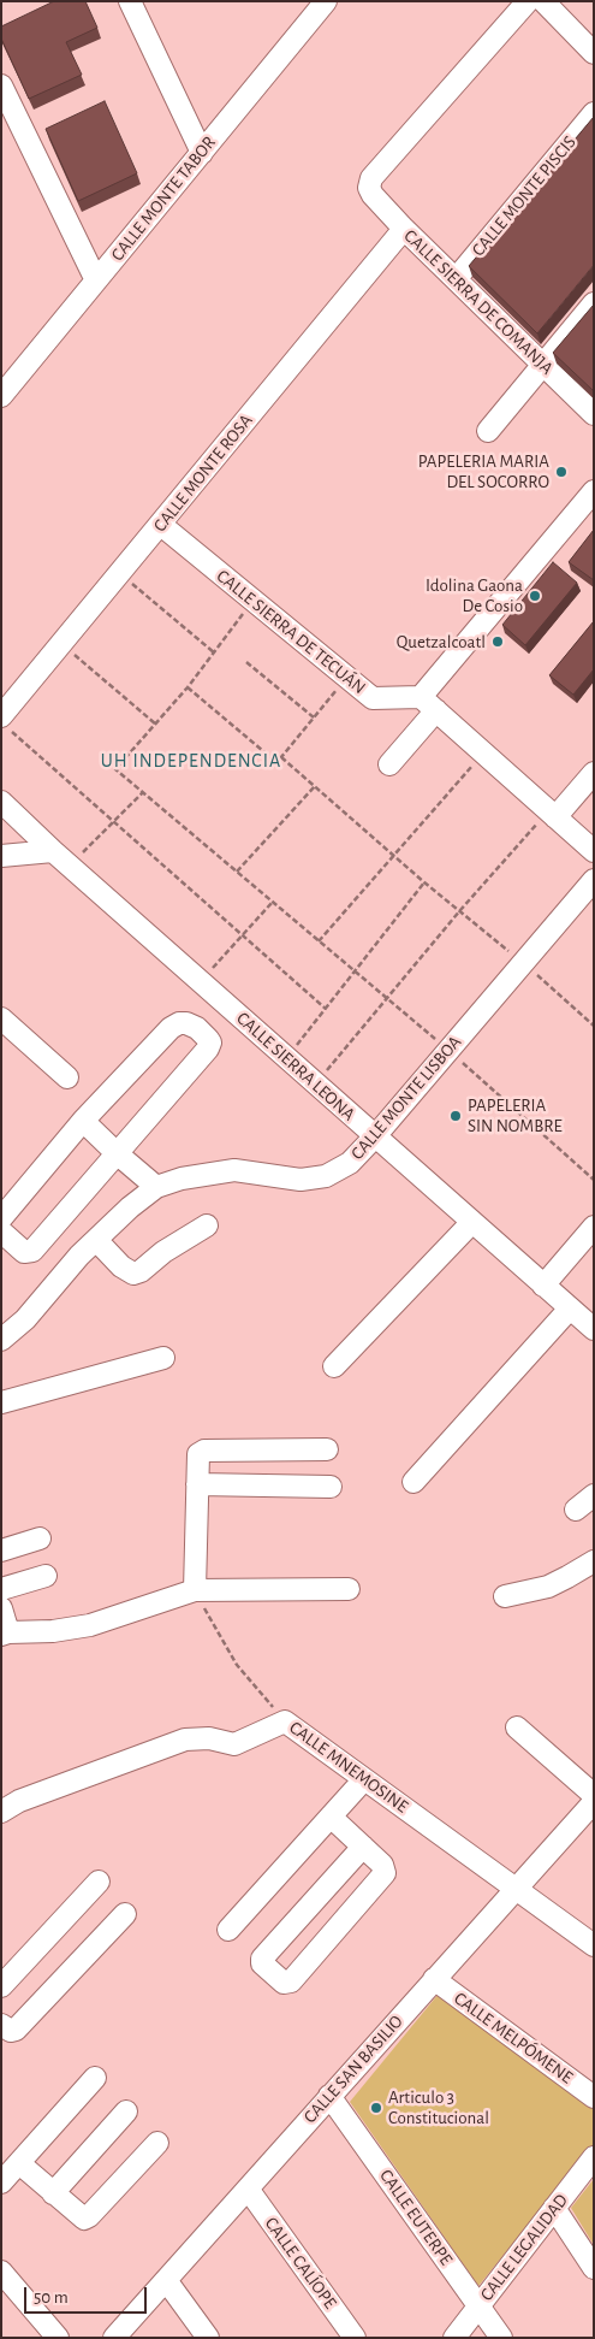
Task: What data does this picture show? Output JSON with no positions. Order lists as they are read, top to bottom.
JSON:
{
  "streets": {
    "street": [
      "CALLE MONTE PISCIS",
      "CALLE MONTE TABOR",
      "CALLE SIERRA DE COMANJA",
      "CALLE MONTE ROSA",
      "CALLE SIERRA DE TECUÁN",
      "CALLE SIERRA LEONA",
      "CALLE MONTE LISBOA",
      "CALLE MNEMOSINE",
      "CALLE MELPÓMENE",
      "CALLE SAN BASILIO",
      "CALLE EUTERPE",
      "CALLE LEGALIDAD",
      "CALLE CALÍOPE"
    ]
  },
  "crossings": [
    ["CALLE MONTE PISCIS", "CALLE SIERRA DE COMANJA"],
    ["CALLE SIERRA DE COMANJA", "CALLE MONTE ROSA"],
    ["CALLE MONTE ROSA", "CALLE SIERRA DE TECUÁN"],
    ["CALLE SIERRA LEONA", "CALLE MONTE LISBOA"],
    ["CALLE MNEMOSINE", "CALLE SAN BASILIO"],
    ["CALLE MELPÓMENE", "CALLE SAN BASILIO"],
    ["CALLE SAN BASILIO", "CALLE EUTERPE"],
    ["CALLE SAN BASILIO", "CALLE CALÍOPE"],
    ["CALLE EUTERPE", "CALLE LEGALIDAD"]
  ],
  "districts": ["UH INDEPENDENCIA"],
  "places": [
    "PAPELERIA MARIA DEL SOCORRO",
    "Idolina Gaona De Cosio",
    "Quetzalcoatl",
    "PAPELERIA SIN NOMBRE",
    "Articulo 3 Constitucional"
  ],
  "scale_bar": "50 m"
}
